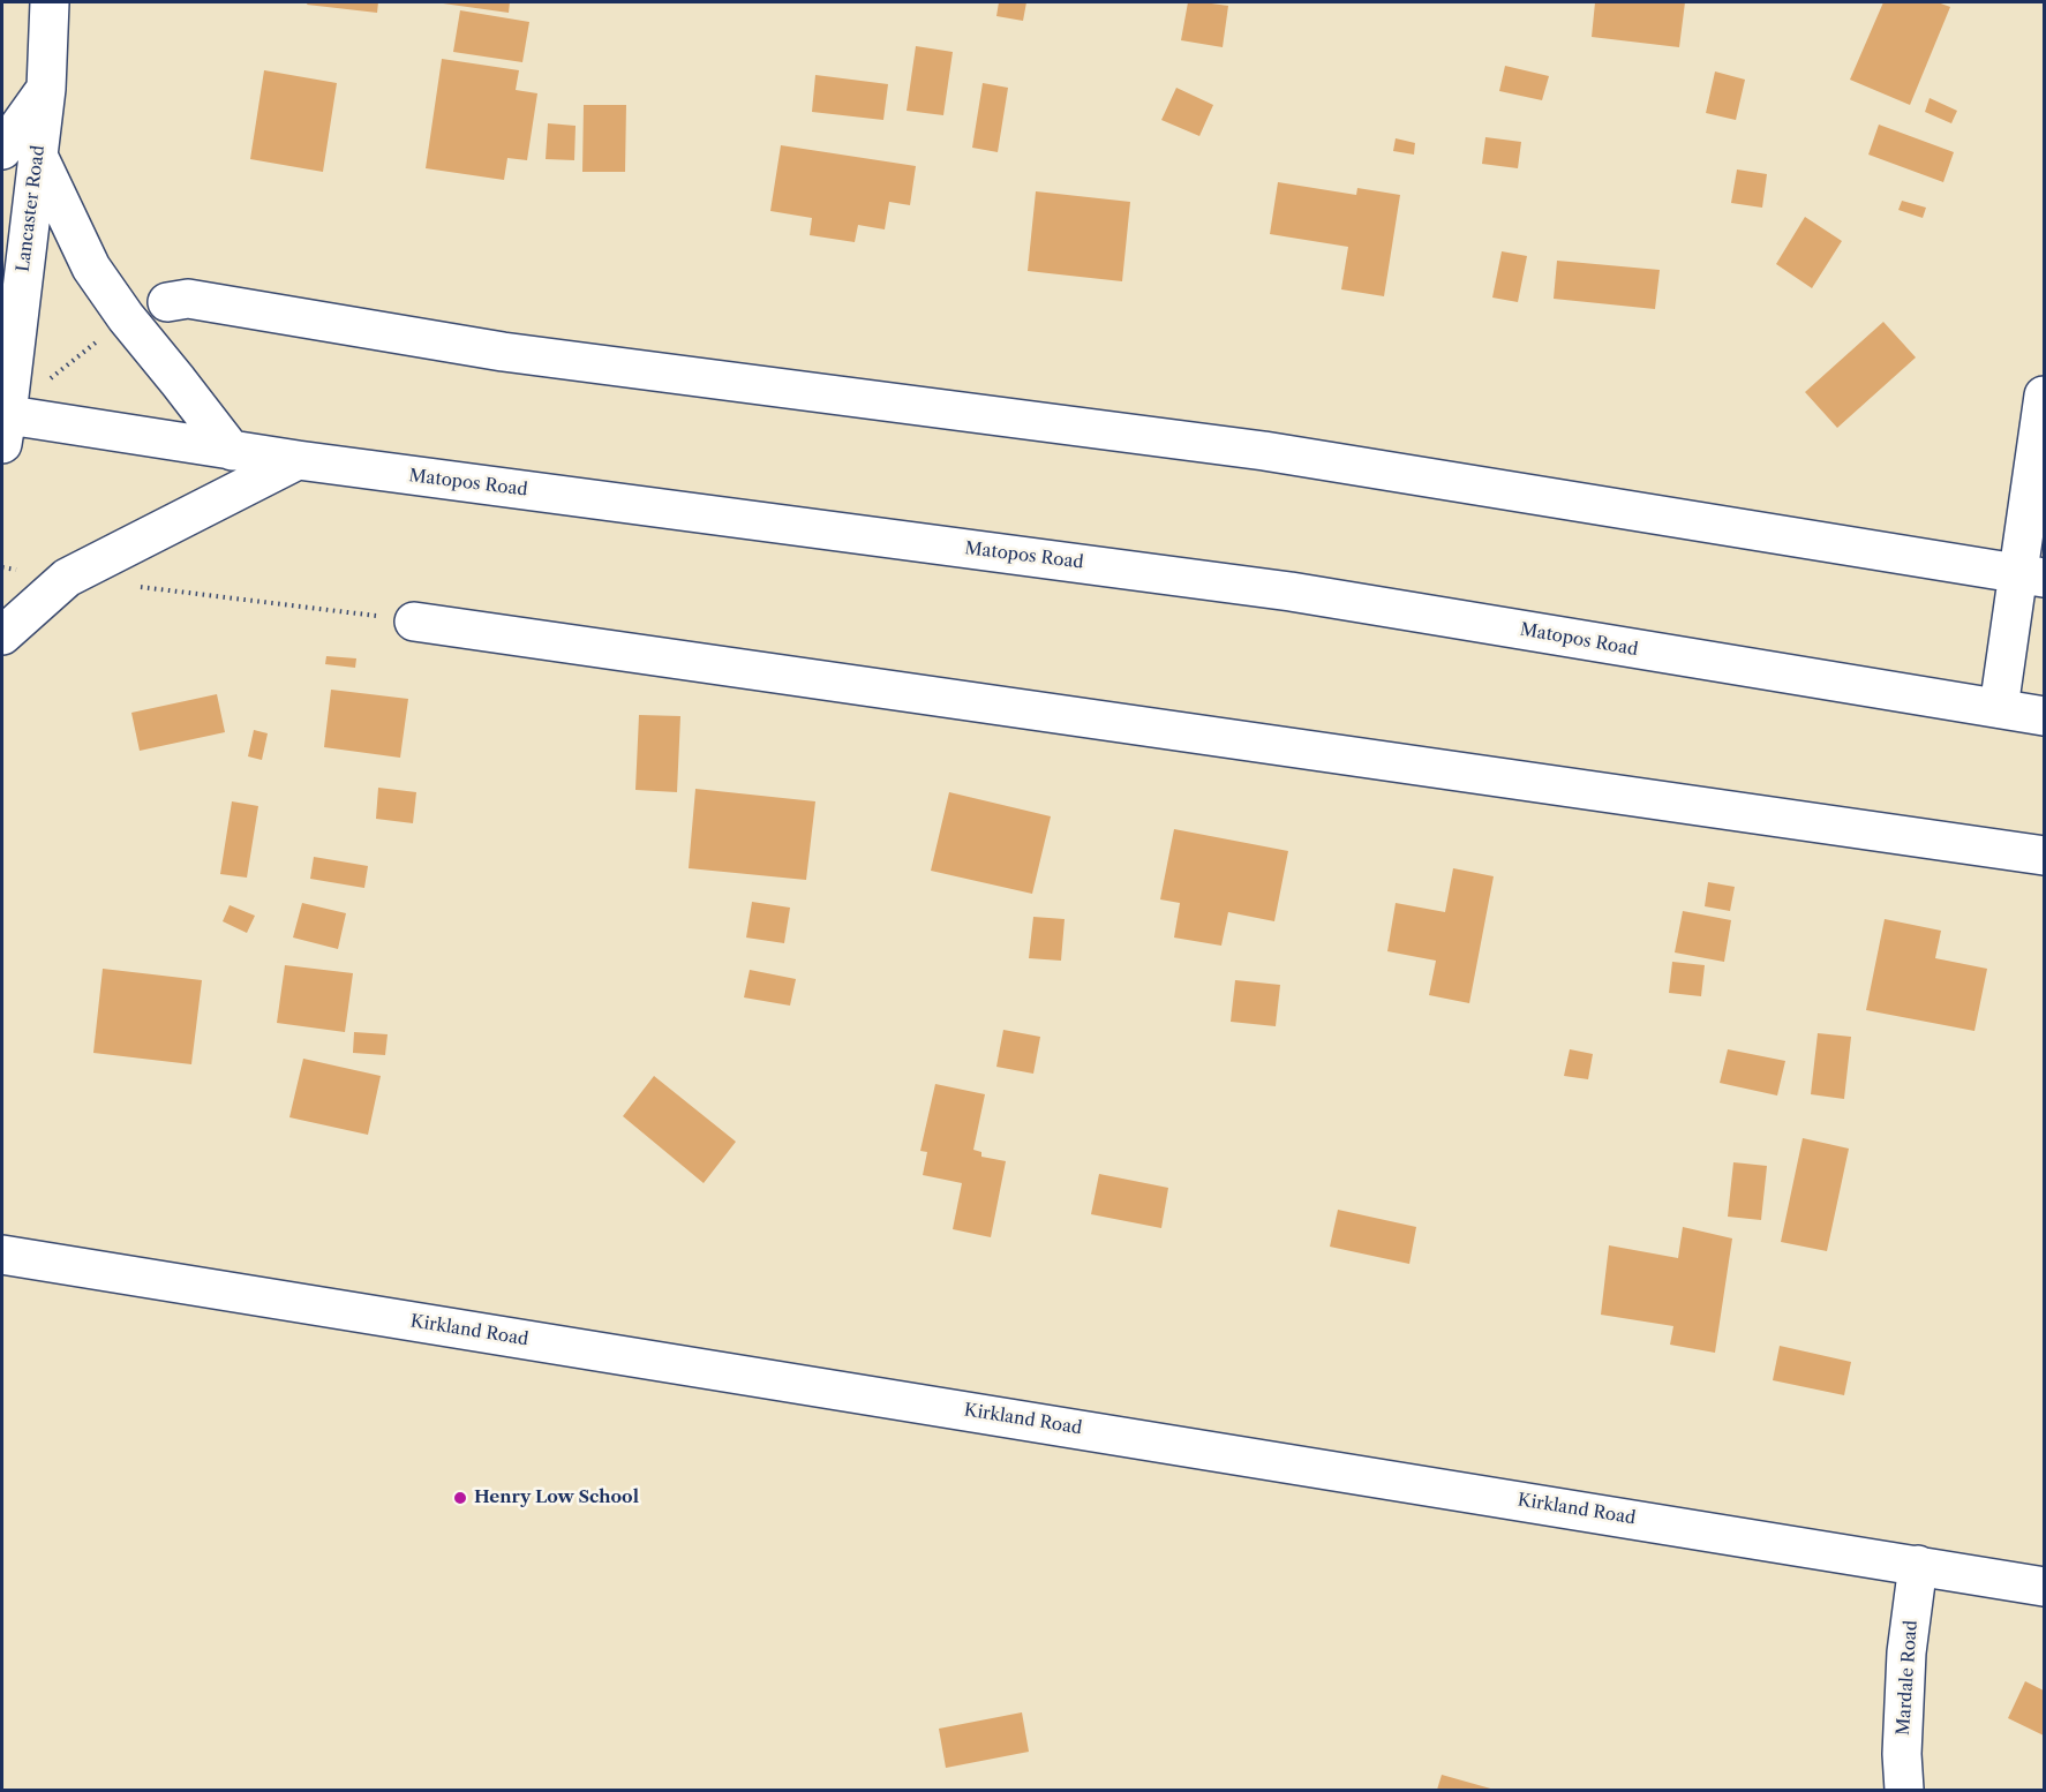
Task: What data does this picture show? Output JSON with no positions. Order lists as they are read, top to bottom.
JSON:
{
  "streets": {
    "street": [
      "Lancaster Road",
      "Matopos Road",
      "Kirkland Road",
      "Mardale Road"
    ]
  },
  "crossings": [
    ["Lancaster Road", "Matopos Road"],
    ["Kirkland Road", "Mardale Road"]
  ],
  "places": ["Henry Low School"]
}
